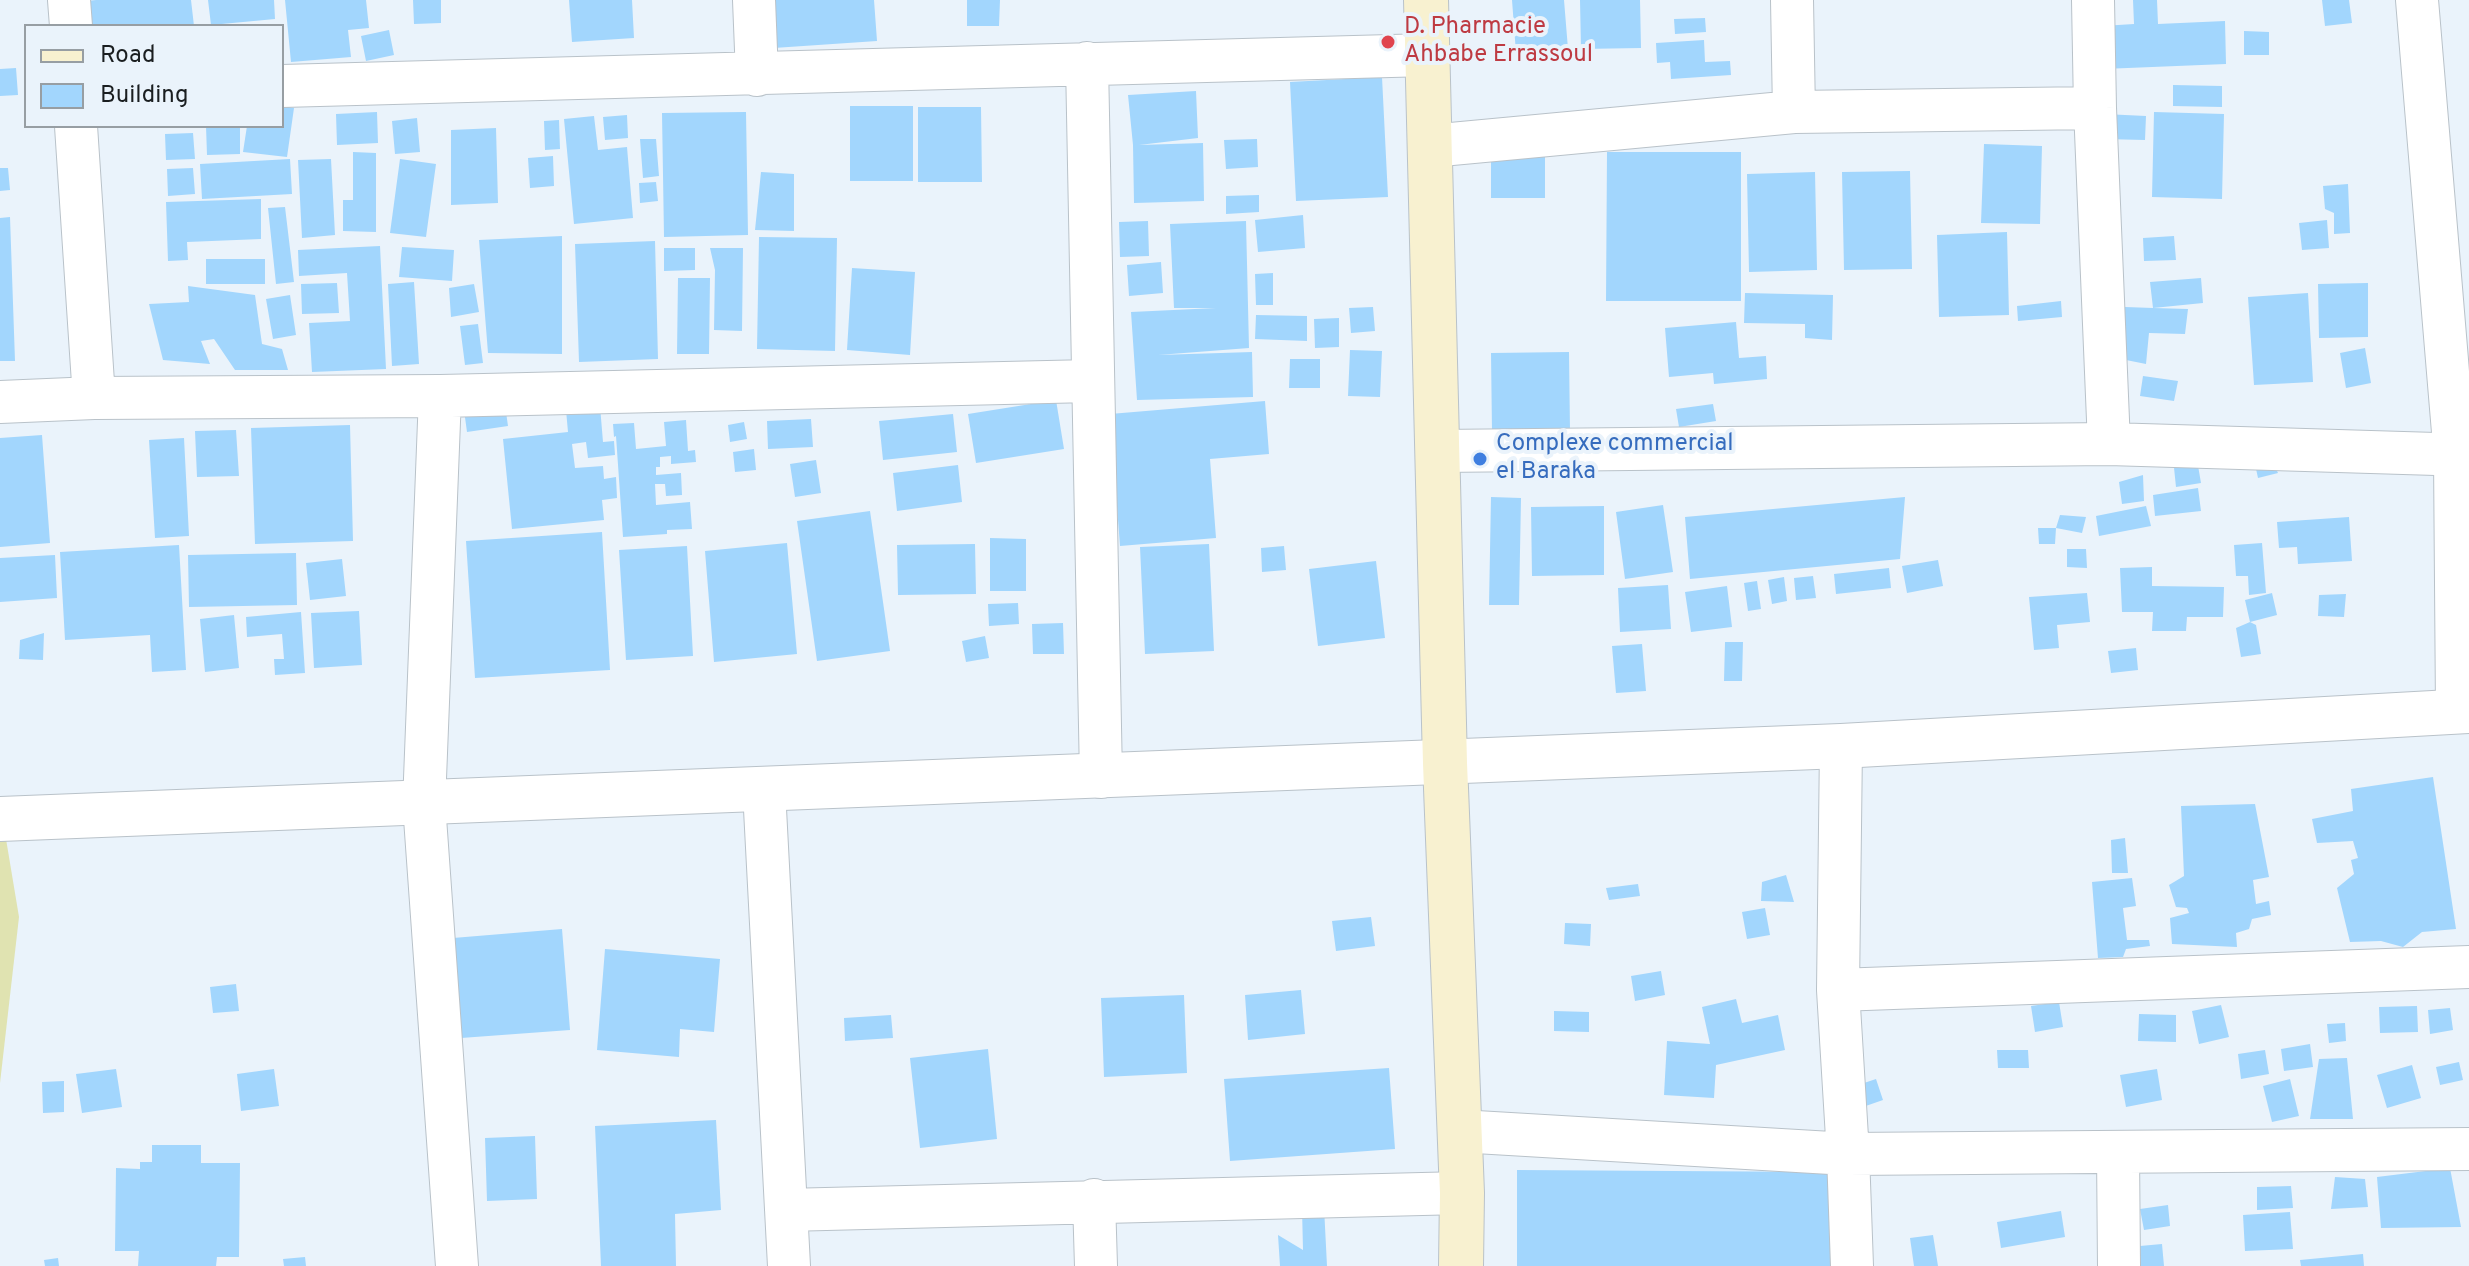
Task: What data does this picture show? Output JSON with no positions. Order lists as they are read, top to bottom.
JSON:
{
  "places": ["D. Pharmacie Ahbabe Errassoul", "Complexe commercial el Baraka"],
  "legend": ["Road", "Building"]
}
